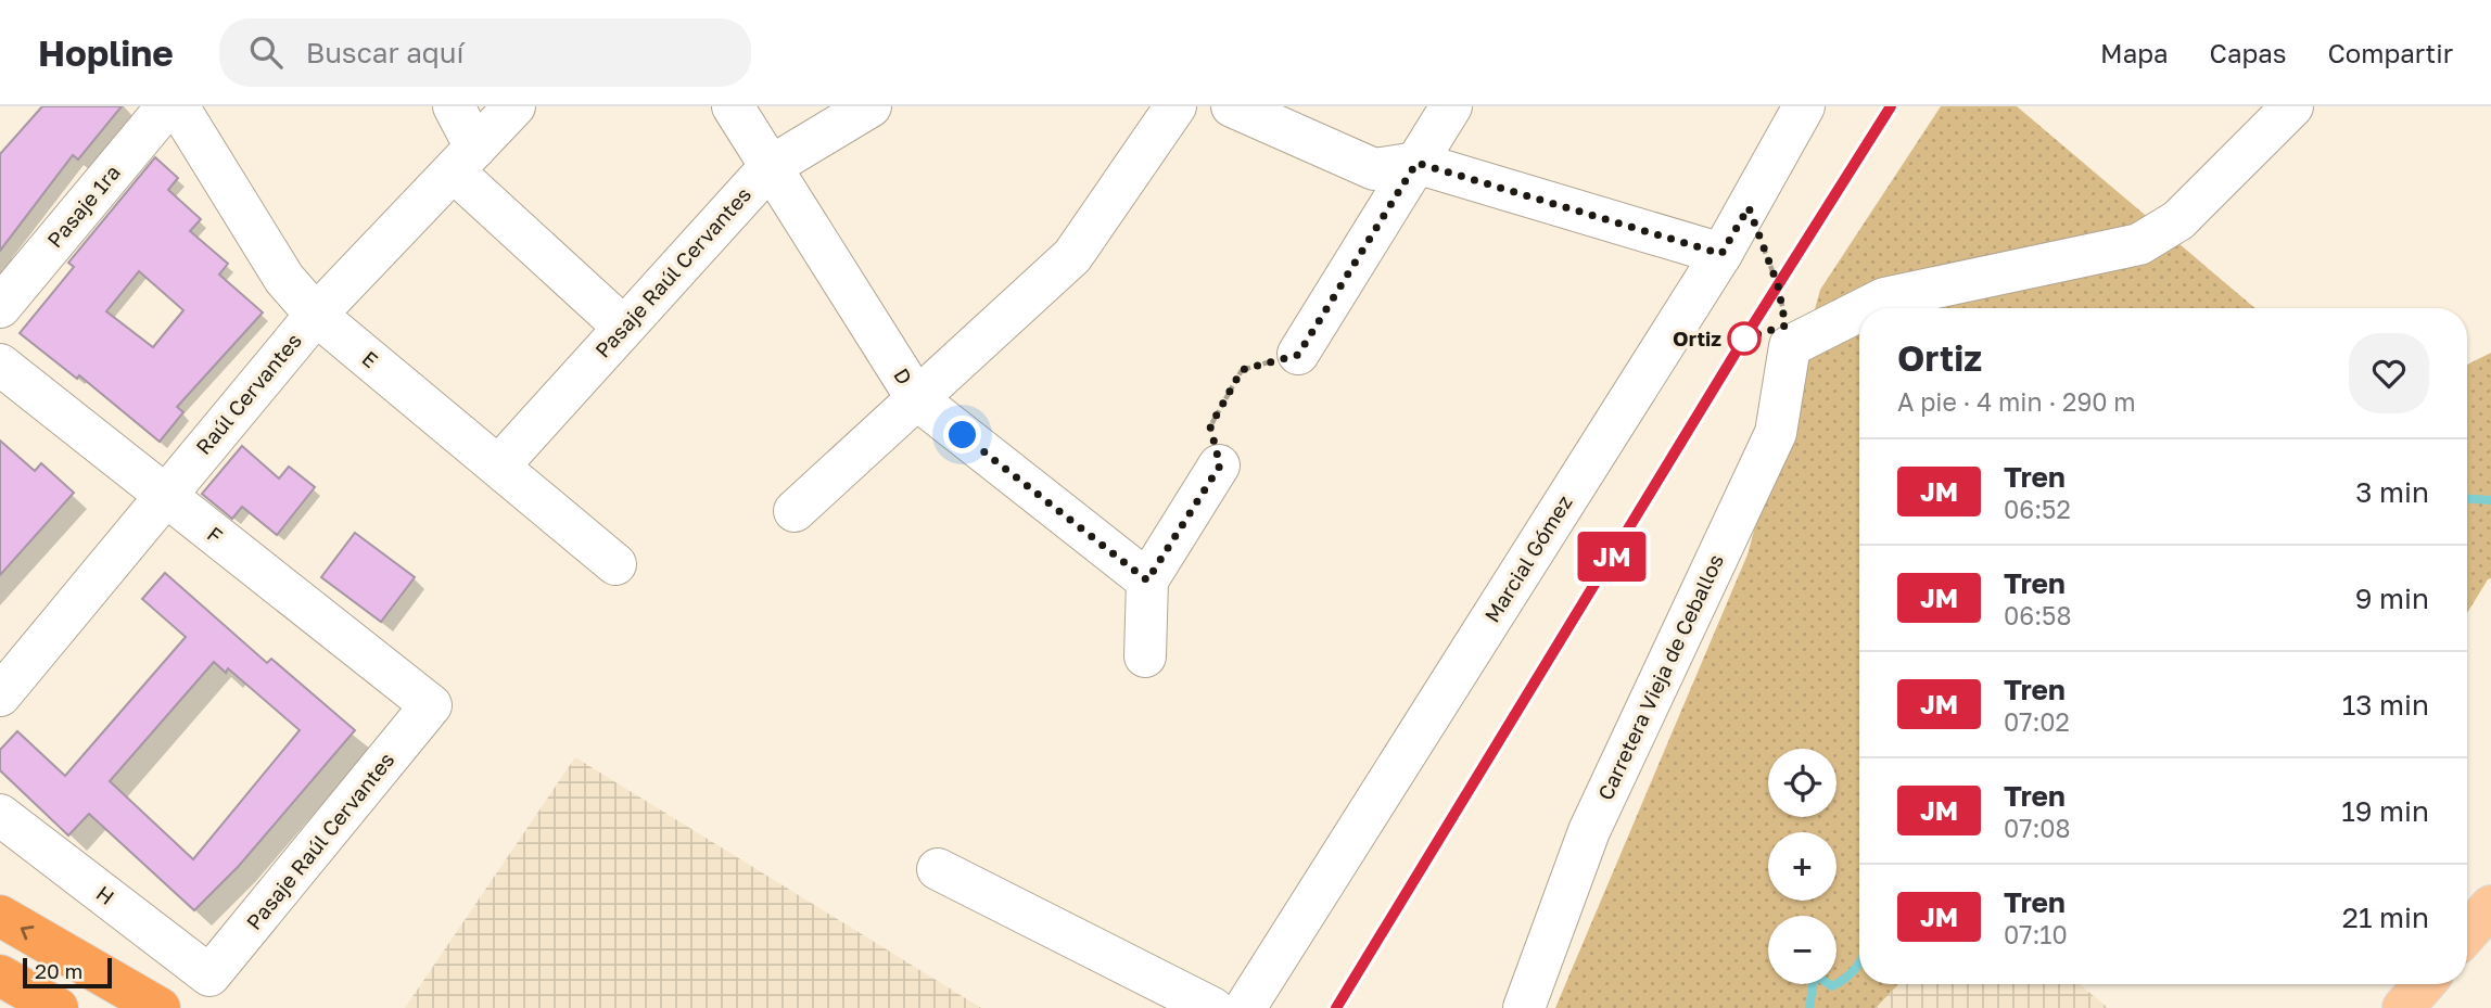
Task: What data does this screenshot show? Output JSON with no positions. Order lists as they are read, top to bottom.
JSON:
{
  "streets": {
    "street": [
      "Pasaje 1ra",
      "Pasaje Raúl Cervantes",
      "E",
      "D",
      "Raúl Cervantes",
      "F",
      "Marcial Gómez",
      "Carretera Vieja de Ceballos",
      "H"
    ]
  },
  "crossings": [
    ["Pasaje Raúl Cervantes", "E"],
    ["Pasaje Raúl Cervantes", "D"],
    ["Pasaje Raúl Cervantes", "F"],
    ["Pasaje Raúl Cervantes", "H"],
    ["E", "Raúl Cervantes"],
    ["Raúl Cervantes", "F"]
  ],
  "places": ["Ortiz"],
  "scale_bar": "20 m",
  "page": {
    "header": "Hopline",
    "search": "Buscar aquí",
    "nav": ["Mapa", "Capas", "Compartir"],
    "on_map": "JM",
    "heading": ["Ortiz", "A pie · 4 min · 290 m"],
    "list": [
      {
        "mark": "JM",
        "name": "Tren",
        "note": "06:52",
        "value": "3 min"
      },
      {
        "mark": "JM",
        "name": "Tren",
        "note": "06:58",
        "value": "9 min"
      },
      {
        "mark": "JM",
        "name": "Tren",
        "note": "07:02",
        "value": "13 min"
      },
      {
        "mark": "JM",
        "name": "Tren",
        "note": "07:08",
        "value": "19 min"
      },
      {
        "mark": "JM",
        "name": "Tren",
        "note": "07:10",
        "value": "21 min"
      }
    ],
    "map_buttons": ["+", "−"],
    "scale": "20 m"
  }
}
